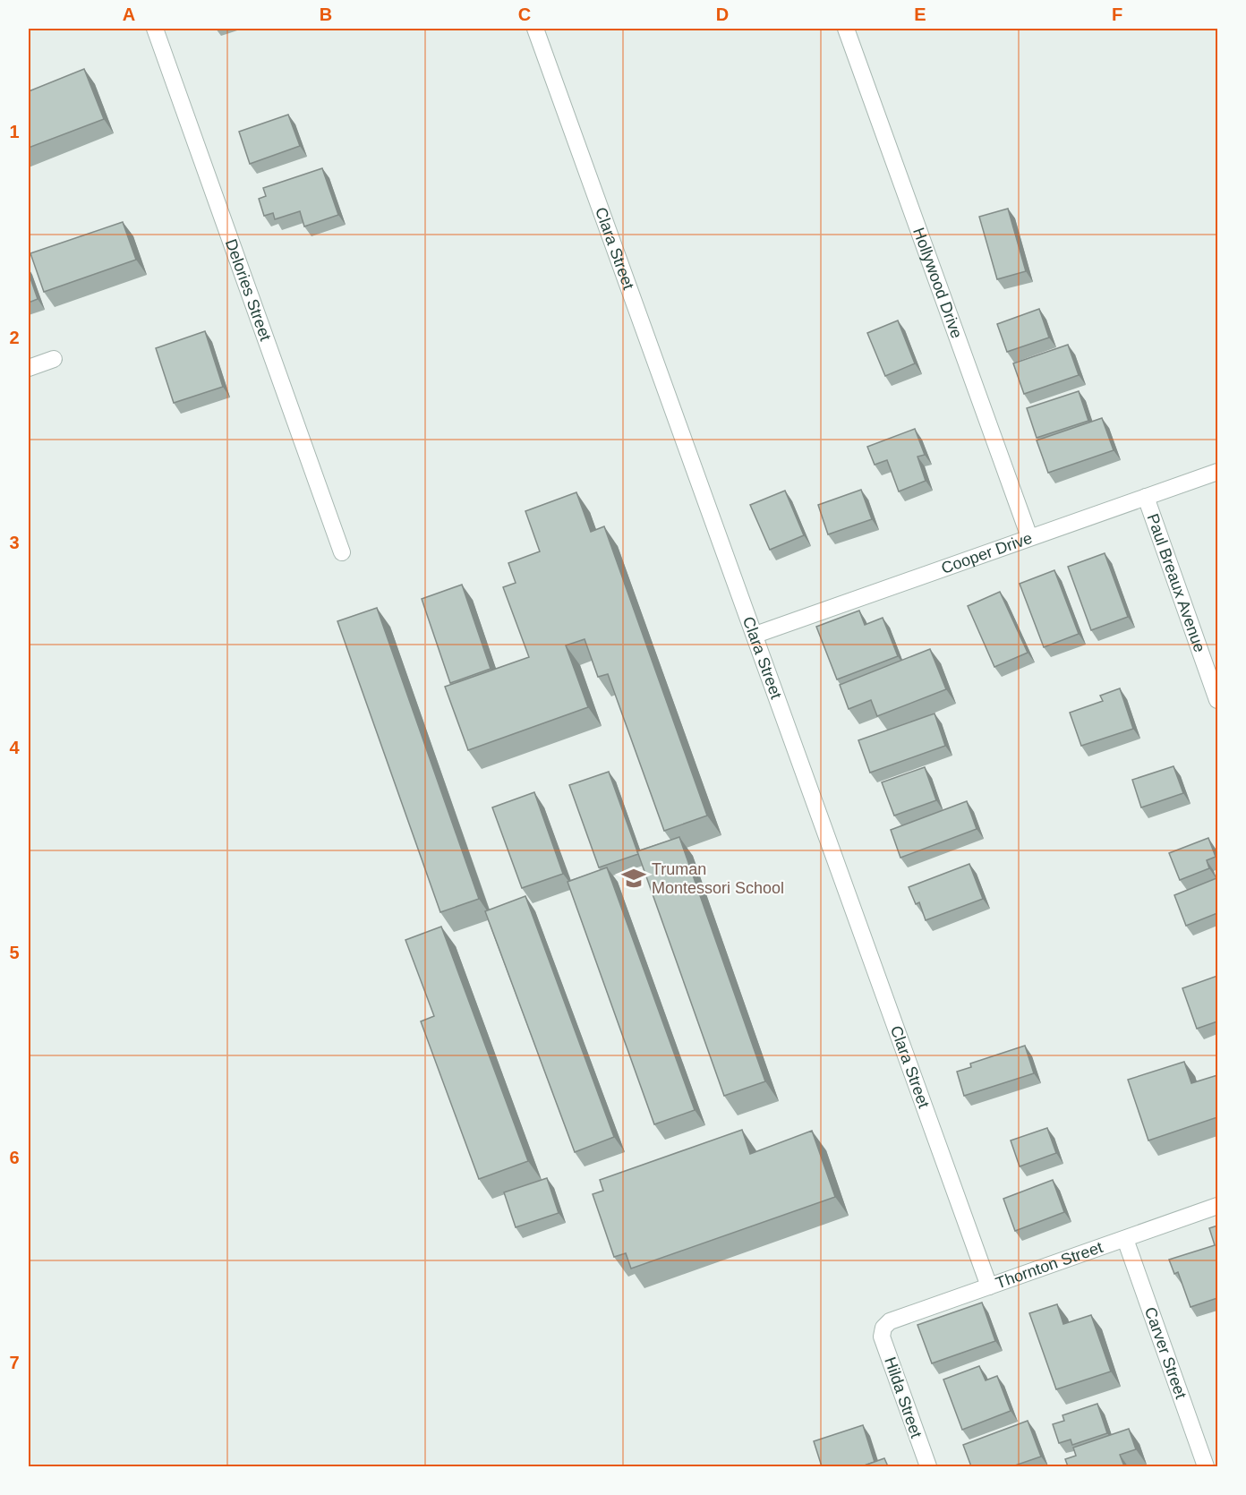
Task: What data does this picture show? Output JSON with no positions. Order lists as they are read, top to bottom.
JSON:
{
  "streets": {
    "street": [
      "Clara Street",
      "Hollywood Drive",
      "Delories Street",
      "Cooper Drive",
      "Paul Breaux Avenue",
      "Thornton Street",
      "Carver Street",
      "Hilda Street"
    ]
  },
  "crossings": [
    ["Clara Street", "Cooper Drive"],
    ["Clara Street", "Thornton Street"],
    ["Hollywood Drive", "Cooper Drive"],
    ["Cooper Drive", "Paul Breaux Avenue"],
    ["Thornton Street", "Carver Street"],
    ["Thornton Street", "Hilda Street"]
  ],
  "places": {
    "school or university": ["Truman Montessori School"]
  },
  "grid": {
    "columns": [
      "A",
      "B",
      "C",
      "D",
      "E",
      "F"
    ],
    "rows": [
      "1",
      "2",
      "3",
      "4",
      "5",
      "6",
      "7"
    ]
  }
}
